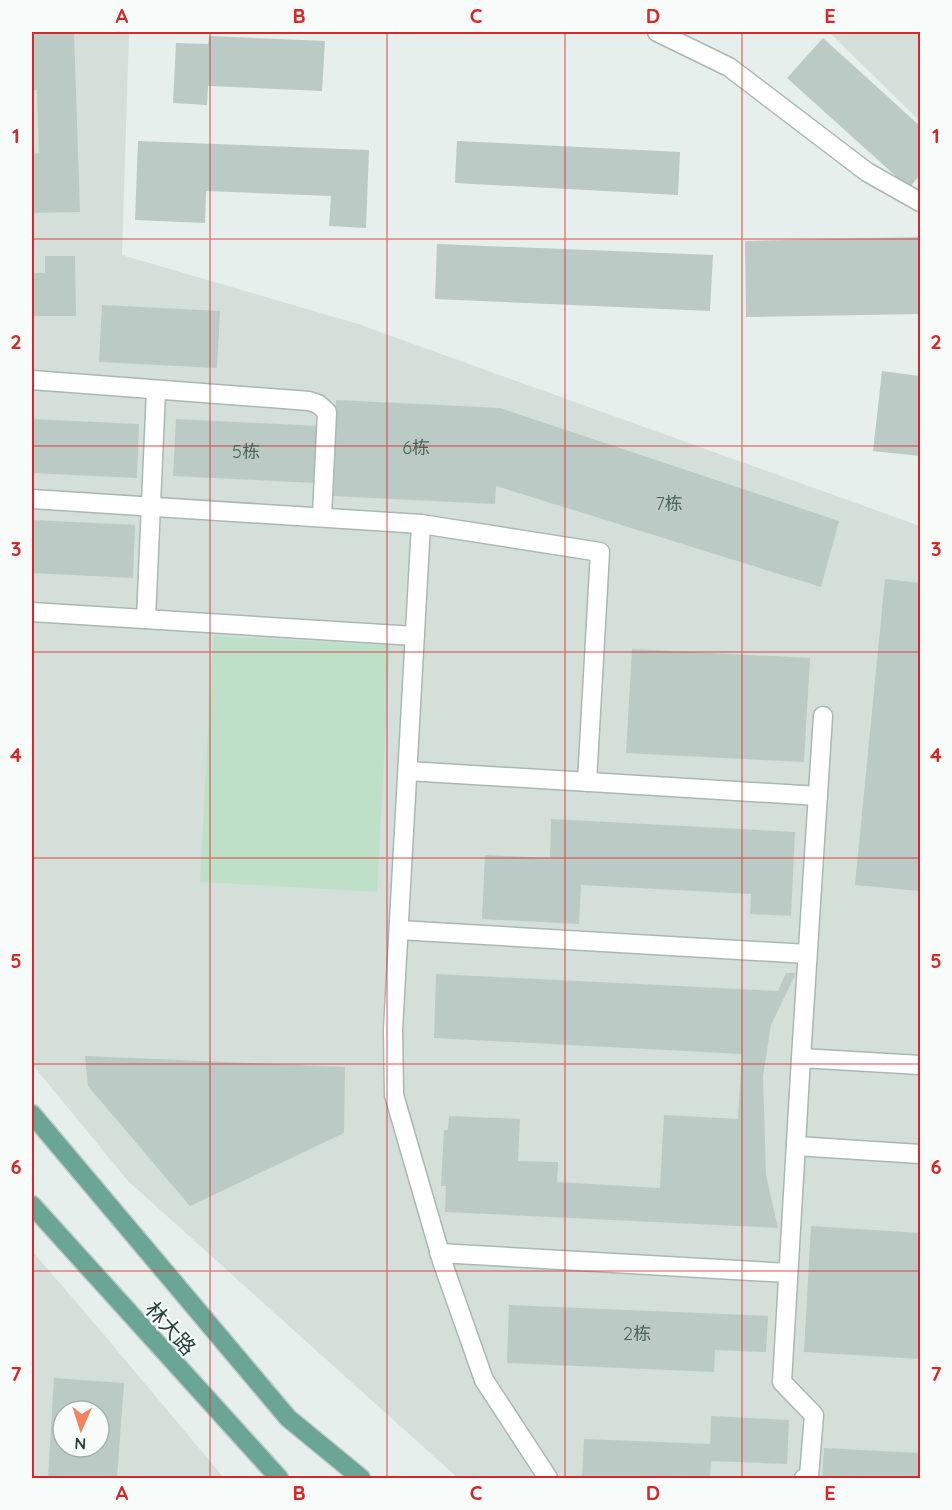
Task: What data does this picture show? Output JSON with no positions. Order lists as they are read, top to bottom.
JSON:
{
  "streets": {
    "main road": ["林大路"]
  },
  "house_numbers": [
    "6栋",
    "5栋",
    "7栋",
    "2栋"
  ],
  "north": "bottom",
  "grid": {
    "columns": [
      "A",
      "B",
      "C",
      "D",
      "E"
    ],
    "rows": [
      "1",
      "2",
      "3",
      "4",
      "5",
      "6",
      "7"
    ]
  }
}
